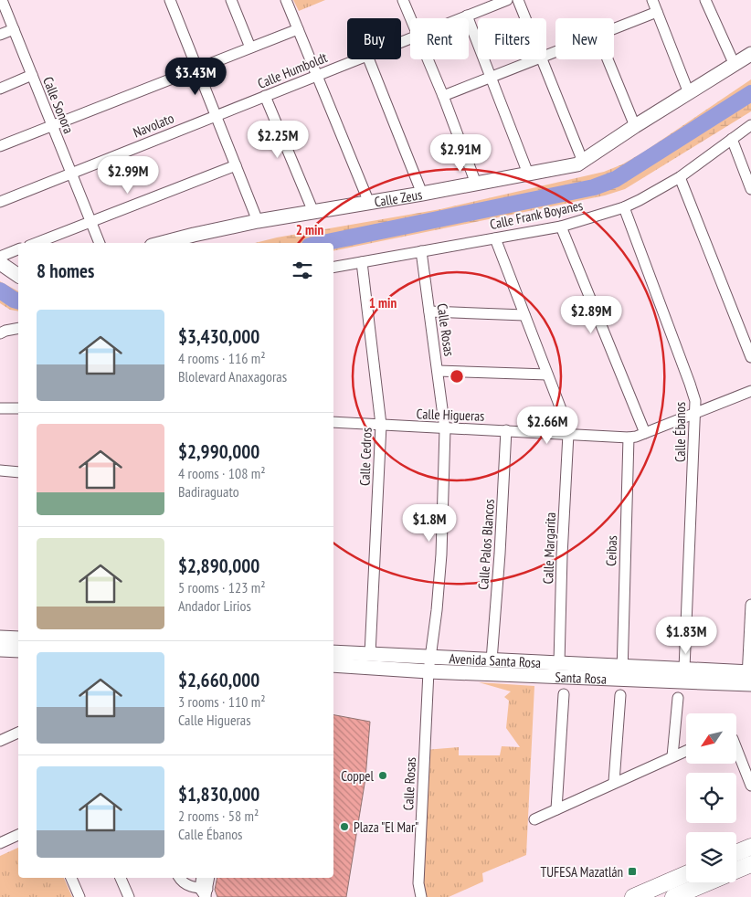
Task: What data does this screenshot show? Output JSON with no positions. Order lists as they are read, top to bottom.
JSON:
{
  "streets": {
    "main road": ["Calle Zeus", "Avenida Santa Rosa", "Santa Rosa"],
    "street": [
      "Calle Humboldt",
      "Calle Sonora",
      "Navolato",
      "Calle Frank Boyanes",
      "Calle Rosas",
      "Calle Higueras",
      "Calle Ébanos",
      "Calle Cedros",
      "Calle Palos Blancos",
      "Calle Margarita",
      "Ceibas"
    ]
  },
  "crossings": [
    ["Calle Humboldt", "Navolato"],
    ["Calle Sonora", "Navolato"],
    ["Calle Frank Boyanes", "Calle Rosas"],
    ["Calle Frank Boyanes", "Calle Ébanos"],
    ["Calle Frank Boyanes", "Calle Cedros"],
    ["Calle Frank Boyanes", "Calle Margarita"],
    ["Calle Rosas", "Calle Higueras"],
    ["Calle Rosas", "Avenida Santa Rosa"],
    ["Calle Rosas", "Santa Rosa"],
    ["Calle Higueras", "Calle Ébanos"],
    ["Calle Higueras", "Calle Cedros"],
    ["Calle Higueras", "Calle Palos Blancos"],
    ["Calle Higueras", "Calle Margarita"],
    ["Calle Higueras", "Ceibas"],
    ["Calle Ébanos", "Avenida Santa Rosa"],
    ["Calle Cedros", "Avenida Santa Rosa"],
    ["Calle Palos Blancos", "Avenida Santa Rosa"],
    ["Calle Margarita", "Avenida Santa Rosa"],
    ["Ceibas", "Avenida Santa Rosa"],
    ["Ceibas", "Santa Rosa"],
    ["Avenida Santa Rosa", "Santa Rosa"]
  ],
  "places": {
    "other": ["Coppel", "Plaza \"El Mar\""],
    "transit": ["TUFESA Mazatlán"]
  },
  "north": "bottom left",
  "page": {
    "chip": [
      "Buy",
      "Rent",
      "Filters",
      "New"
    ],
    "price": [
      "$3.43M",
      "$2.25M",
      "$2.91M",
      "$2.99M",
      "$2.89M",
      "$2.66M",
      "$1.8M",
      "$1.83M"
    ],
    "heading": "8 homes",
    "list": [
      {
        "name": "$3,430,000",
        "note": "4 rooms · 116 m² · Blolevard Anaxagoras"
      },
      {
        "name": "$2,990,000",
        "note": "4 rooms · 108 m² · Badiraguato"
      },
      {
        "name": "$2,890,000",
        "note": "5 rooms · 123 m² · Andador Lirios"
      },
      {
        "name": "$2,660,000",
        "note": "3 rooms · 110 m² · Calle Higueras"
      },
      {
        "name": "$1,830,000",
        "note": "2 rooms · 58 m² · Calle Ébanos"
      }
    ]
  },
  "rings": ["2 min", "1 min"]
}
